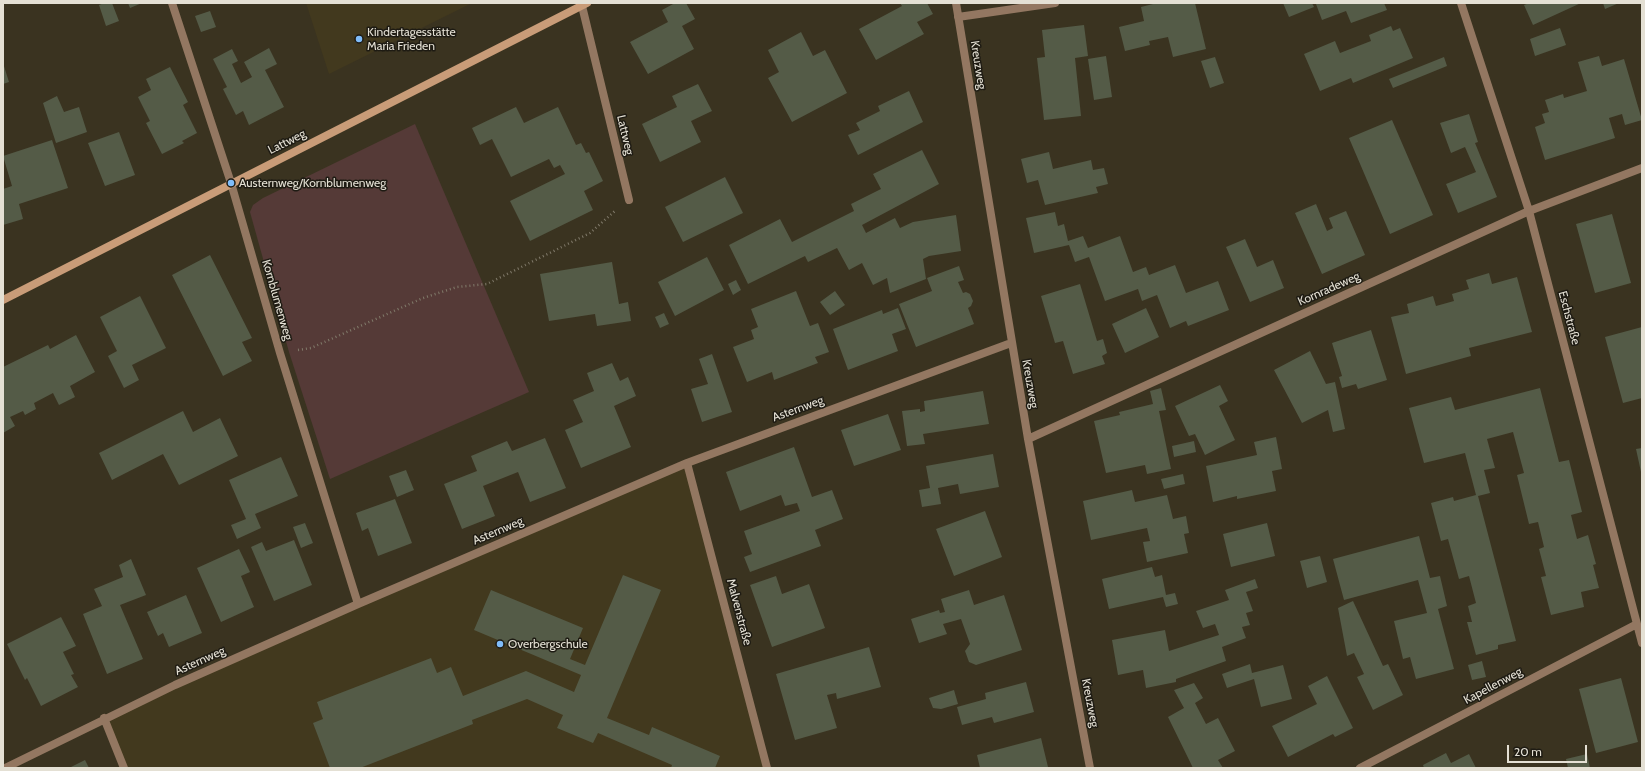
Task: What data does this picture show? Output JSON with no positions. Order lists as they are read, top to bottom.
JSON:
{
  "streets": {
    "street": [
      "Kreuzweg",
      "Lattweg",
      "Kornradeweg",
      "Kornblumenweg",
      "Eschstraße",
      "Asternweg",
      "Malvenstraße",
      "Kapellenweg"
    ]
  },
  "crossings": [
    ["Kreuzweg", "Kornradeweg"],
    ["Kreuzweg", "Asternweg"],
    ["Lattweg", "Kornblumenweg"],
    ["Kornradeweg", "Eschstraße"],
    ["Kornblumenweg", "Asternweg"],
    ["Eschstraße", "Kapellenweg"],
    ["Asternweg", "Malvenstraße"]
  ],
  "places": ["Kindertagesstätte Maria Frieden", "Austernweg/Kornblumenweg", "Overbergschule"],
  "scale_bar": "20 m"
}
